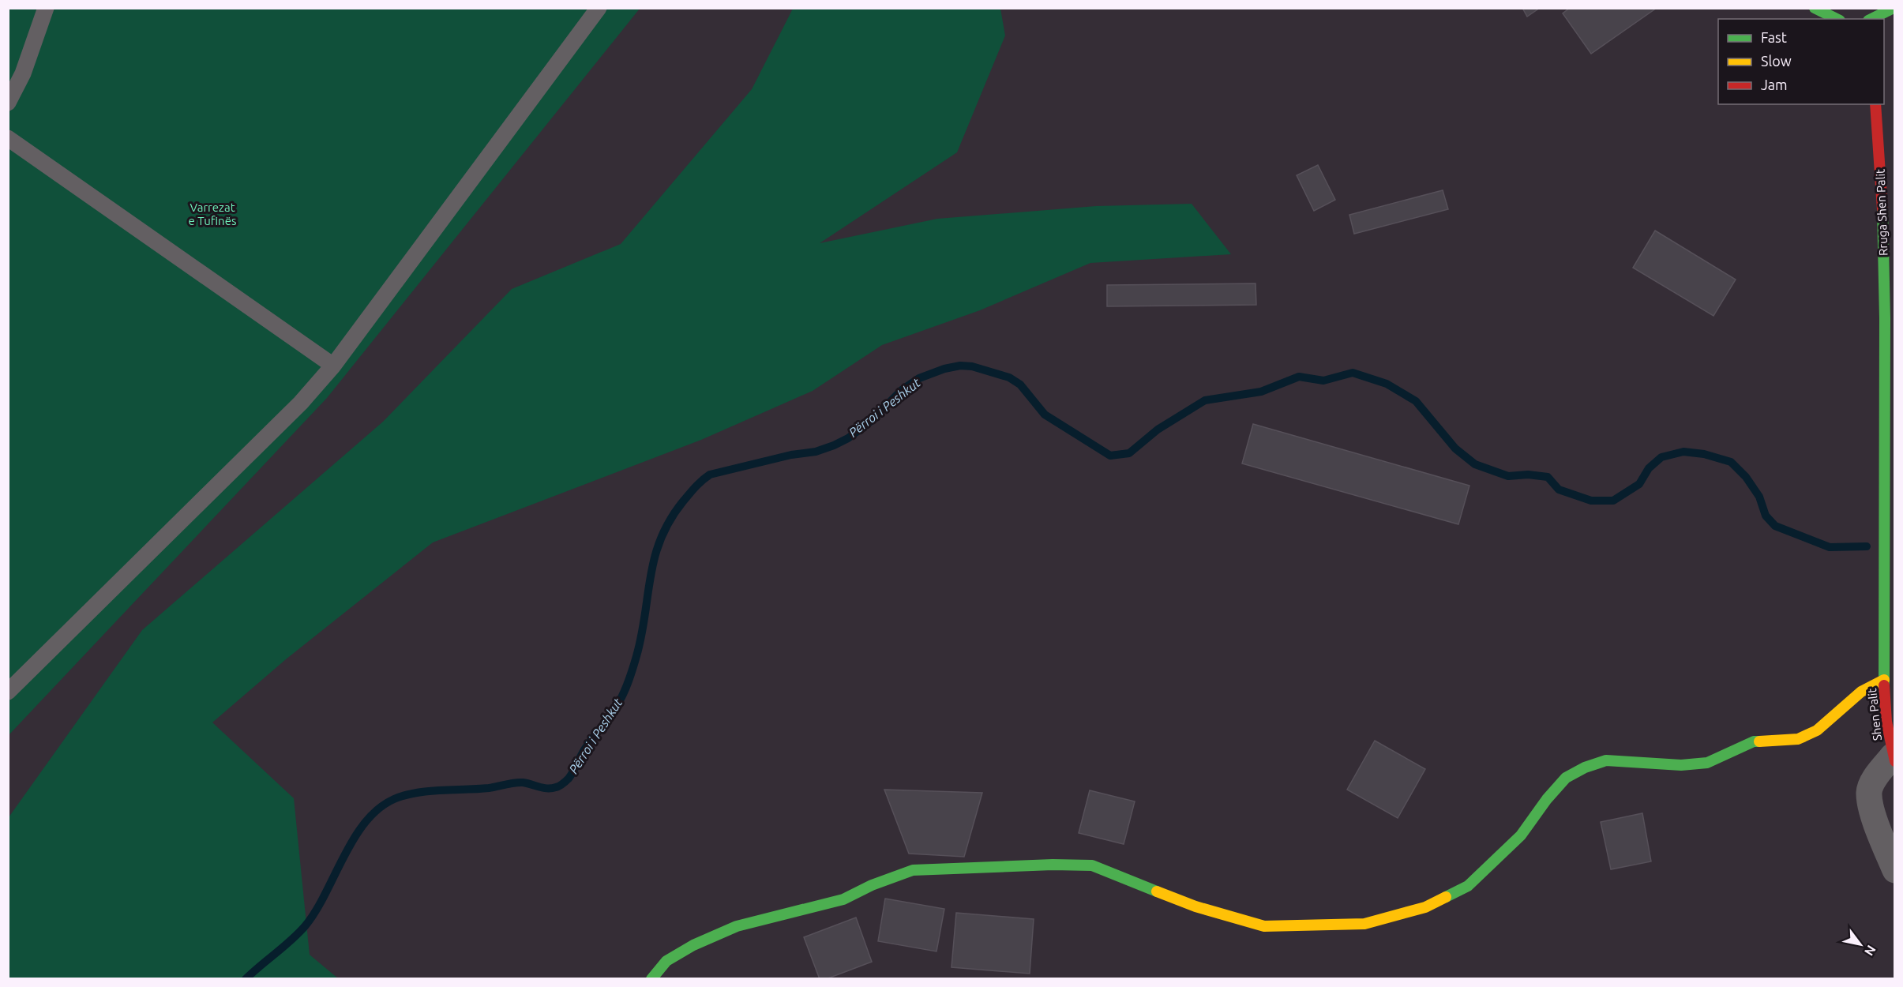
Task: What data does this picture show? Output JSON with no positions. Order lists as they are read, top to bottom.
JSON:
{
  "streets": {
    "street": ["Rruga Shen Palit", "Shen Palit"]
  },
  "crossings": [
    ["Rruga Shen Palit", "Shen Palit"]
  ],
  "water": ["Përroi i Peshkut"],
  "parks": ["Varrezat e Tufinës"],
  "legend": ["Fast", "Slow", "Jam"],
  "north": "bottom right"
}
